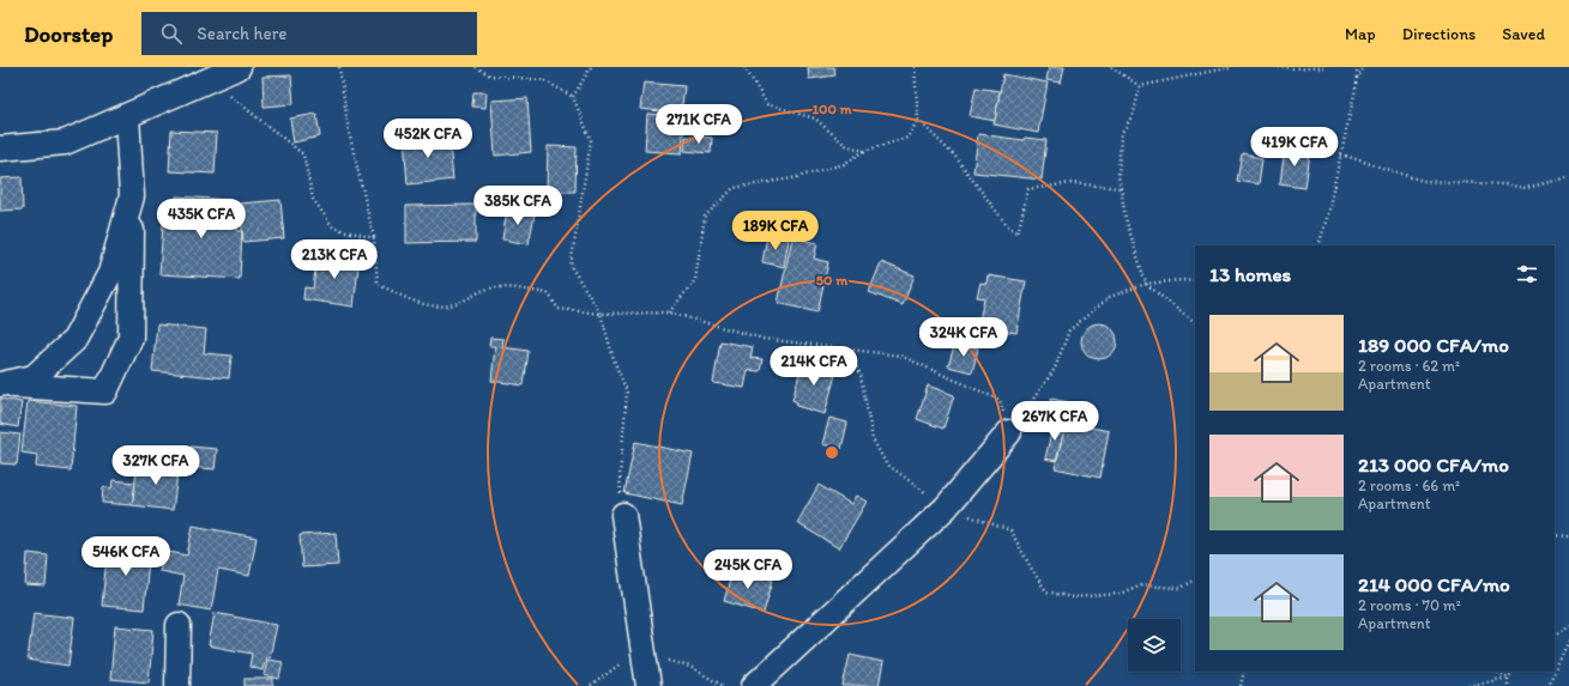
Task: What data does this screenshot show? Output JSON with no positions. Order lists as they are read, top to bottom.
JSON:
{
  "page": {
    "header": "Doorstep",
    "search": "Search here",
    "nav": ["Map", "Directions", "Saved"],
    "price": [
      "271K CFA",
      "452K CFA",
      "419K CFA",
      "385K CFA",
      "435K CFA",
      "189K CFA",
      "213K CFA",
      "324K CFA",
      "214K CFA",
      "267K CFA",
      "327K CFA",
      "546K CFA",
      "245K CFA"
    ],
    "heading": "13 homes",
    "list": [
      {
        "name": "189 000 CFA/mo",
        "note": "2 rooms · 62 m² · Apartment"
      },
      {
        "name": "213 000 CFA/mo",
        "note": "2 rooms · 66 m² · Apartment"
      },
      {
        "name": "214 000 CFA/mo",
        "note": "2 rooms · 70 m² · Apartment"
      }
    ]
  },
  "rings": ["100 m", "50 m"]
}
